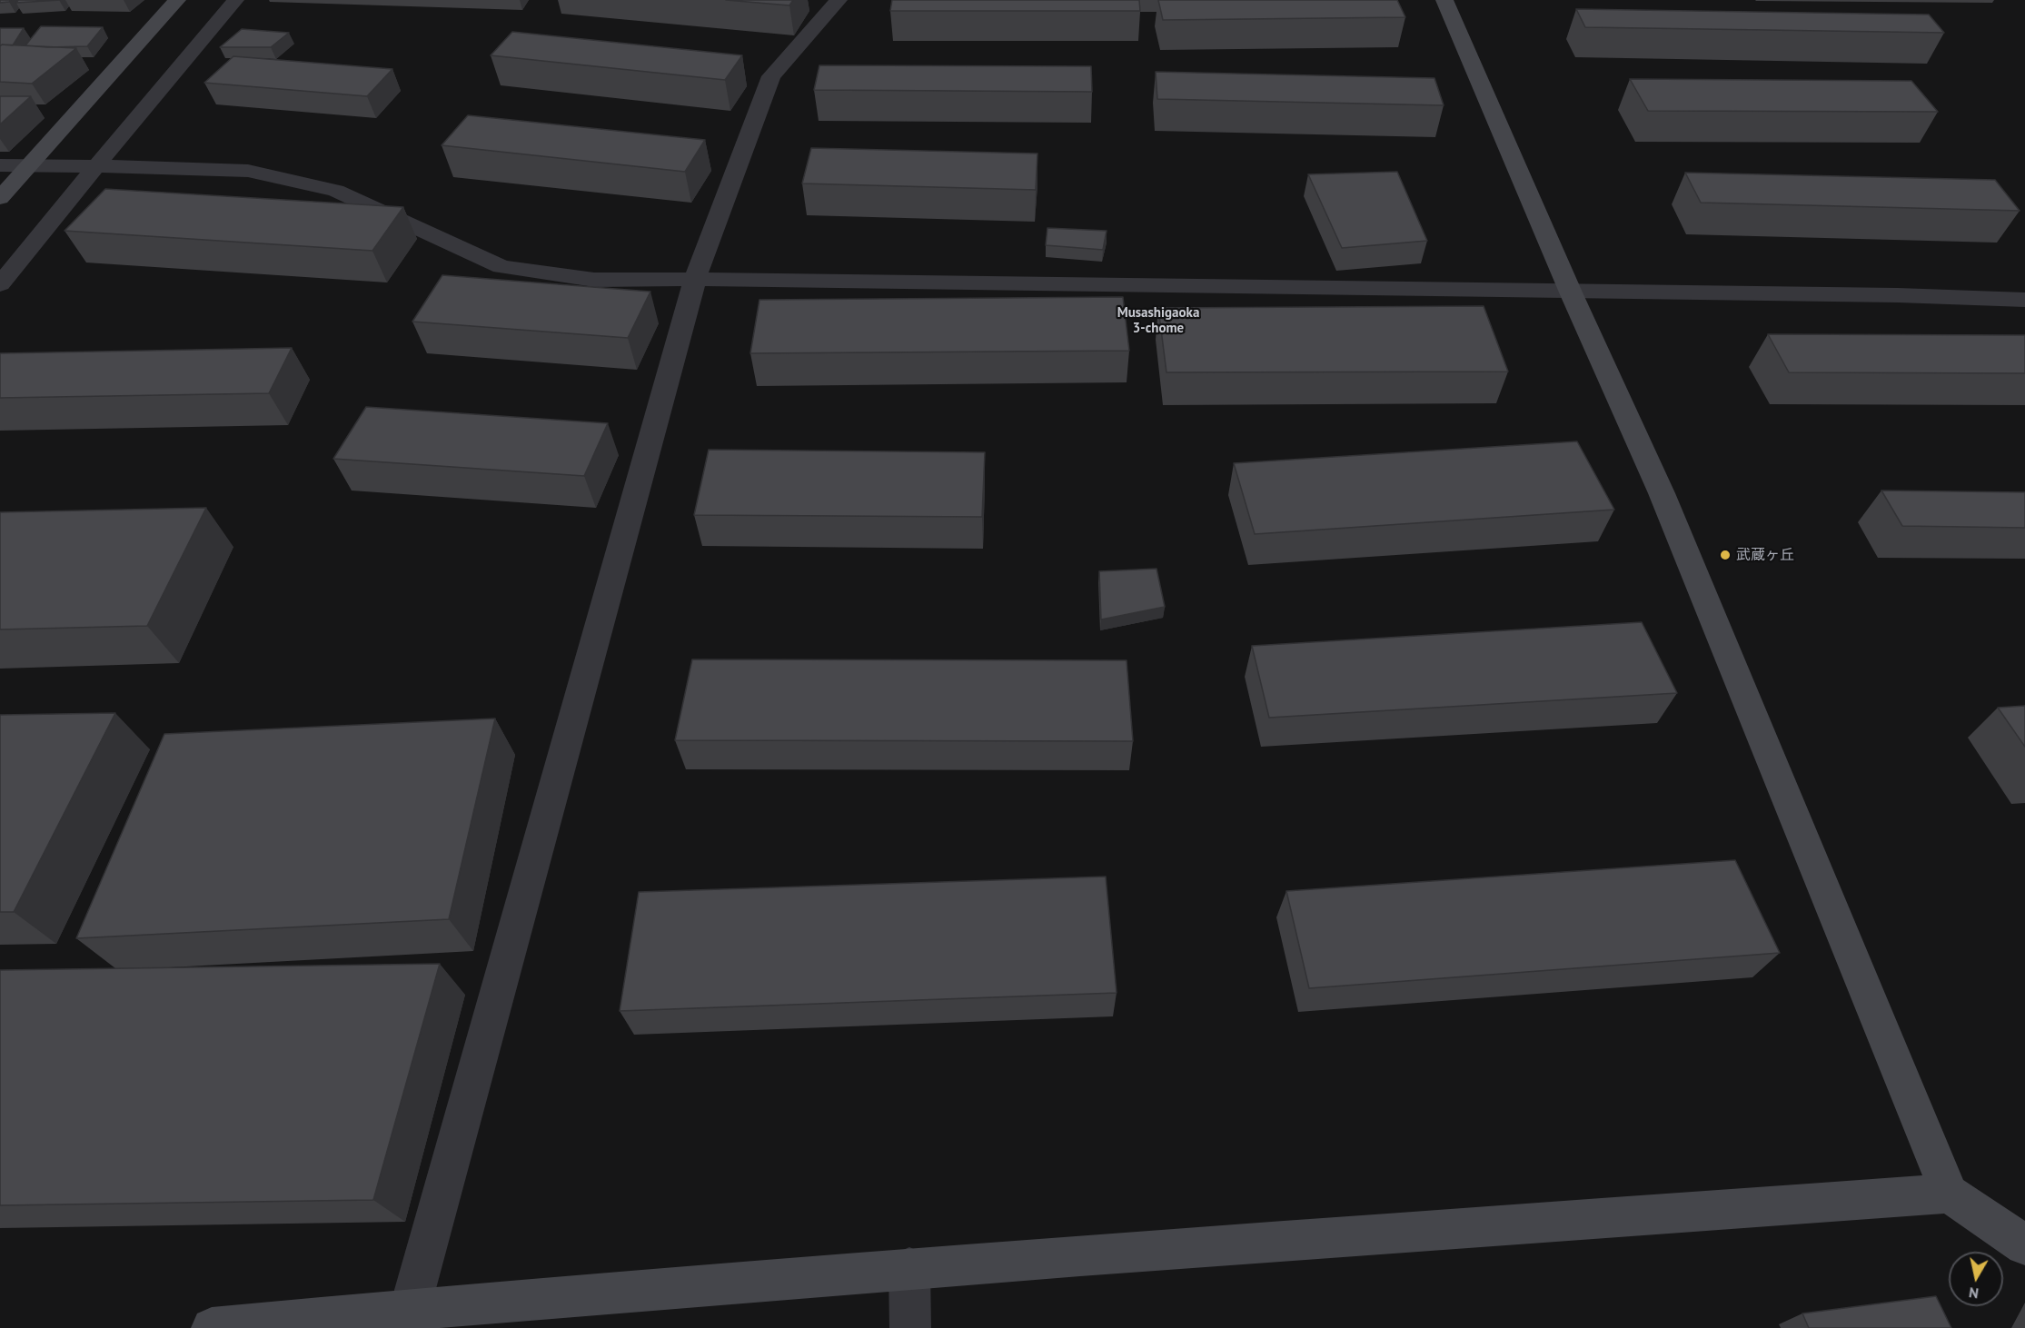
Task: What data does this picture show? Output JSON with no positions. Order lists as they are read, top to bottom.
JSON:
{
  "districts": ["Musashigaoka 3-chome"],
  "places": ["武蔵ヶ丘"],
  "north": "bottom"
}
